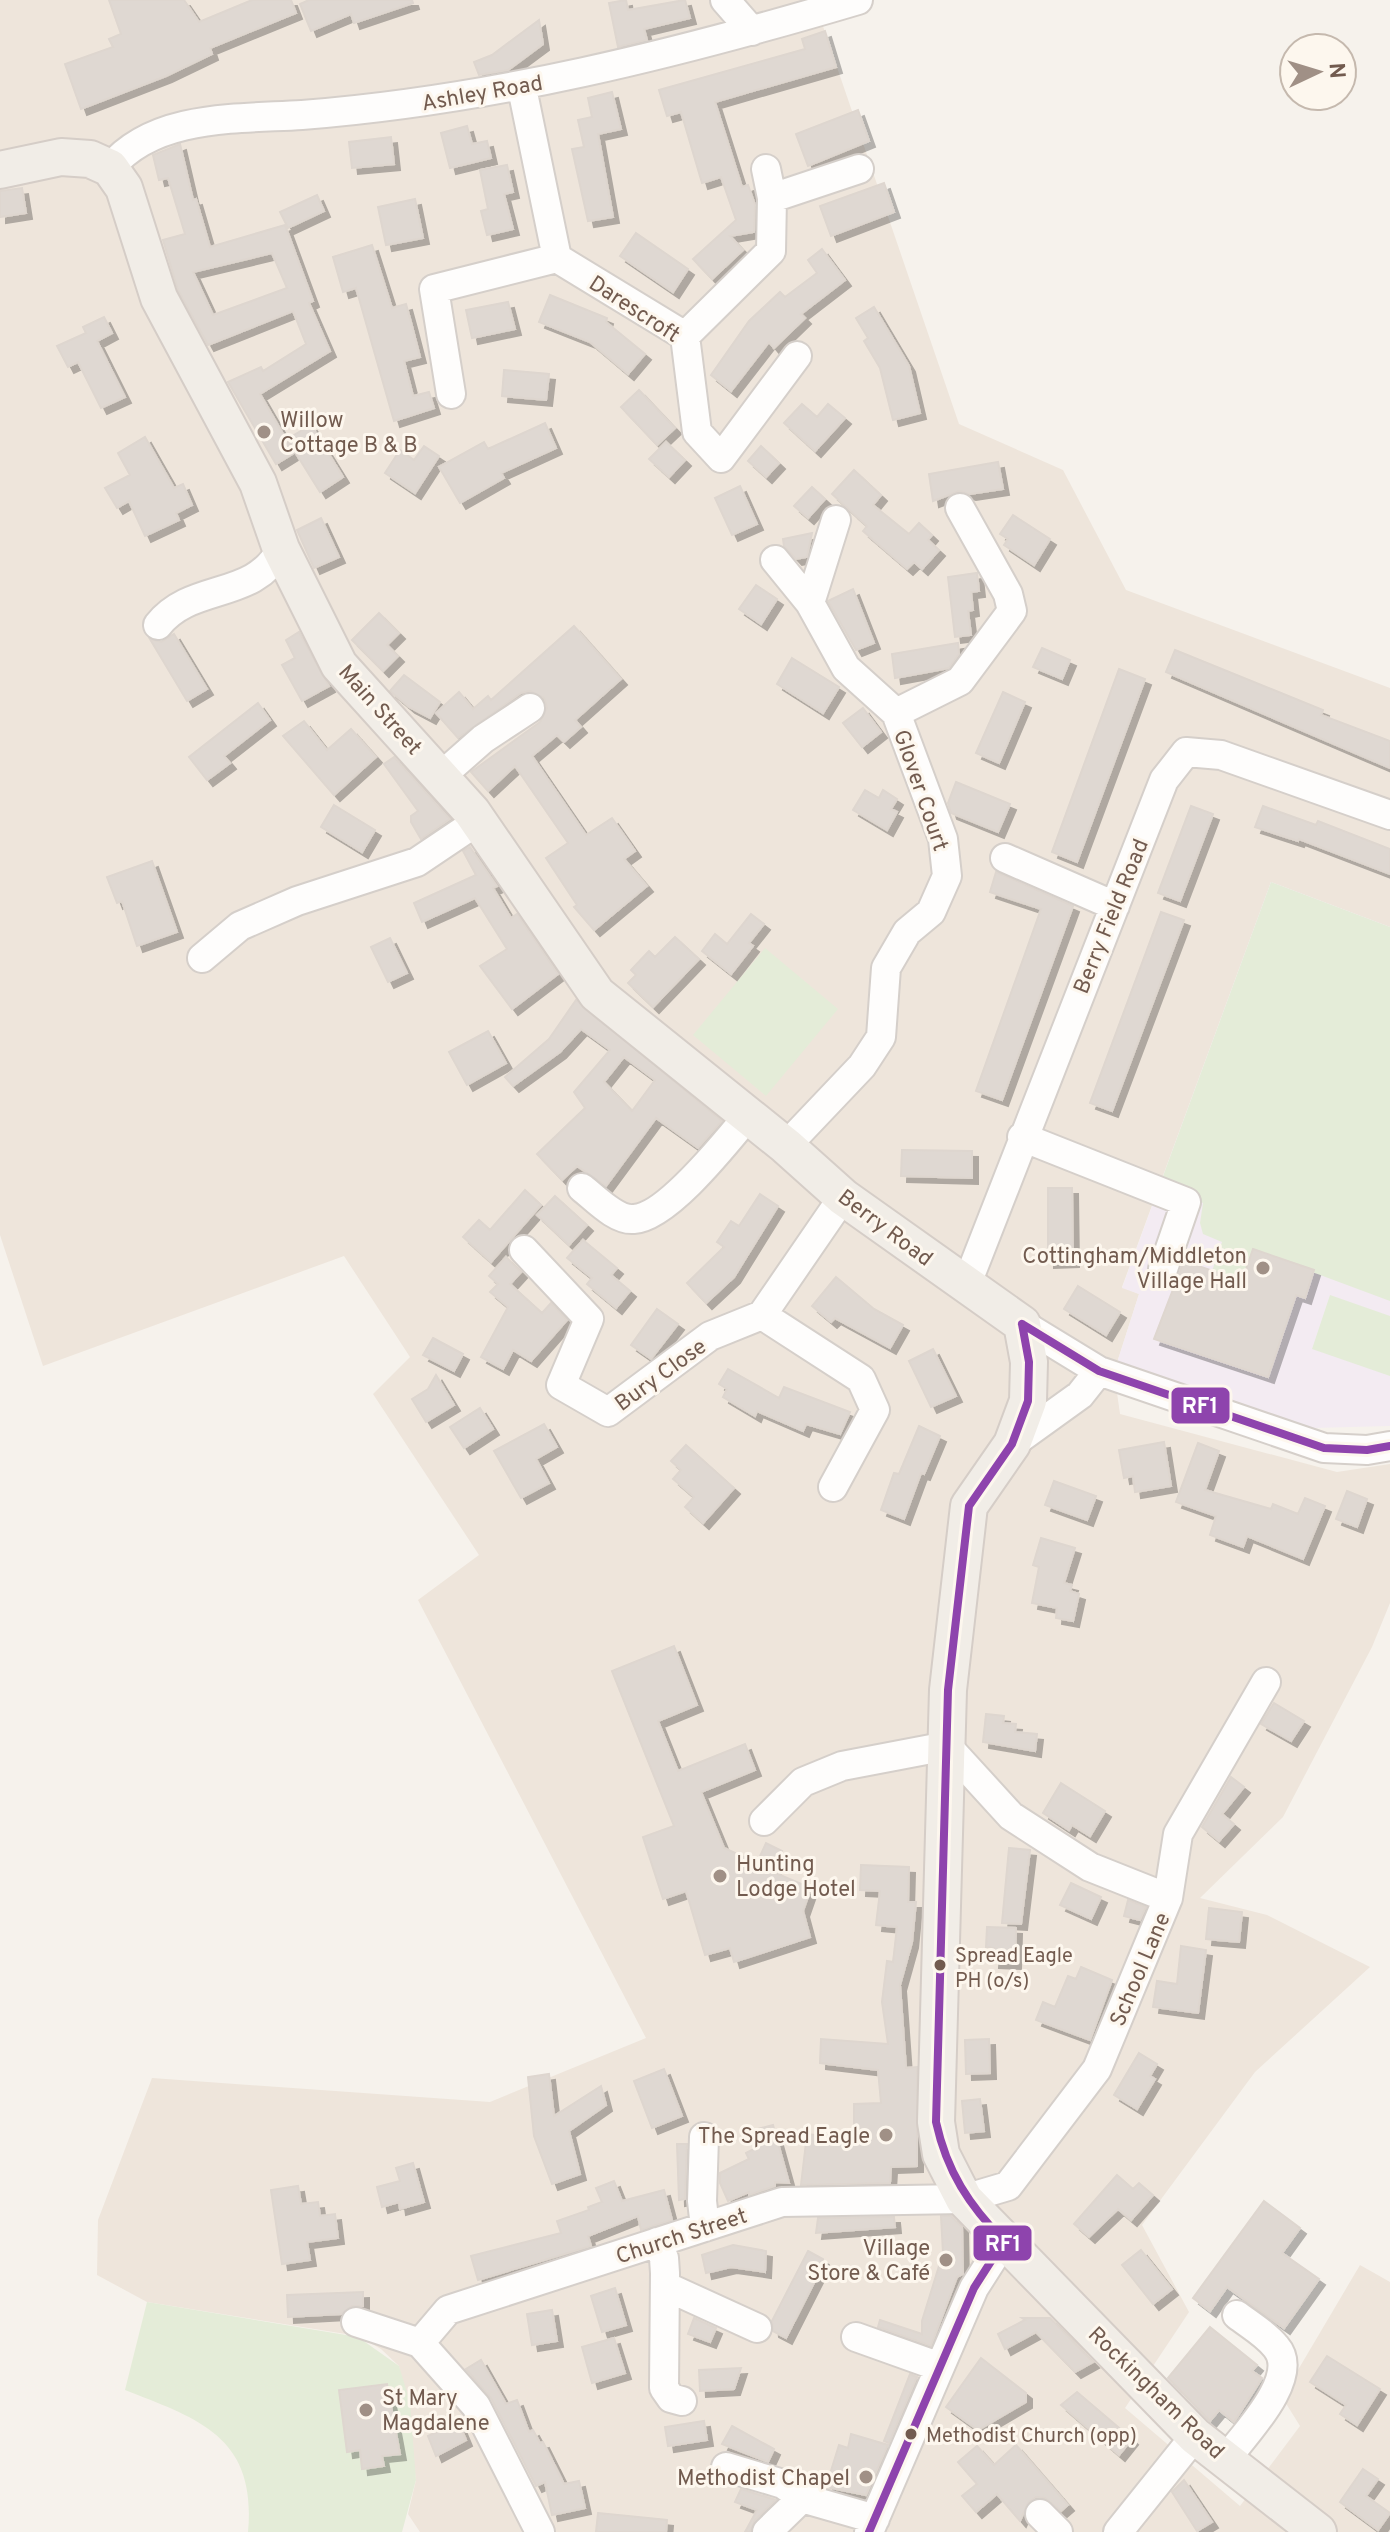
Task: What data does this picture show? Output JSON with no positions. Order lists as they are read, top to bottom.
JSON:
{
  "streets": {
    "main road": ["Main Street", "Berry Road", "Rockingham Road"],
    "street": [
      "Ashley Road",
      "Darescroft",
      "Glover Court",
      "Berry Field Road",
      "Bury Close",
      "School Lane",
      "Church Street"
    ]
  },
  "crossings": [
    ["Ashley Road", "Main Street"],
    ["Main Street", "Berry Road"],
    ["Glover Court", "Berry Road"],
    ["Berry Field Road", "Berry Road"],
    ["Berry Road", "Rockingham Road"],
    ["School Lane", "Church Street"],
    ["School Lane", "Rockingham Road"],
    ["Church Street", "Rockingham Road"]
  ],
  "places": [
    "Willow Cottage B & B",
    "Cottingham/Middleton Village Hall",
    "Hunting Lodge Hotel",
    "Spread Eagle PH (o/s)",
    "The Spread Eagle",
    "Village Store & Café",
    "St Mary Magdalene",
    "Methodist Church (opp)",
    "Methodist Chapel"
  ],
  "lines": ["transit line RF1"],
  "north": "right"
}
